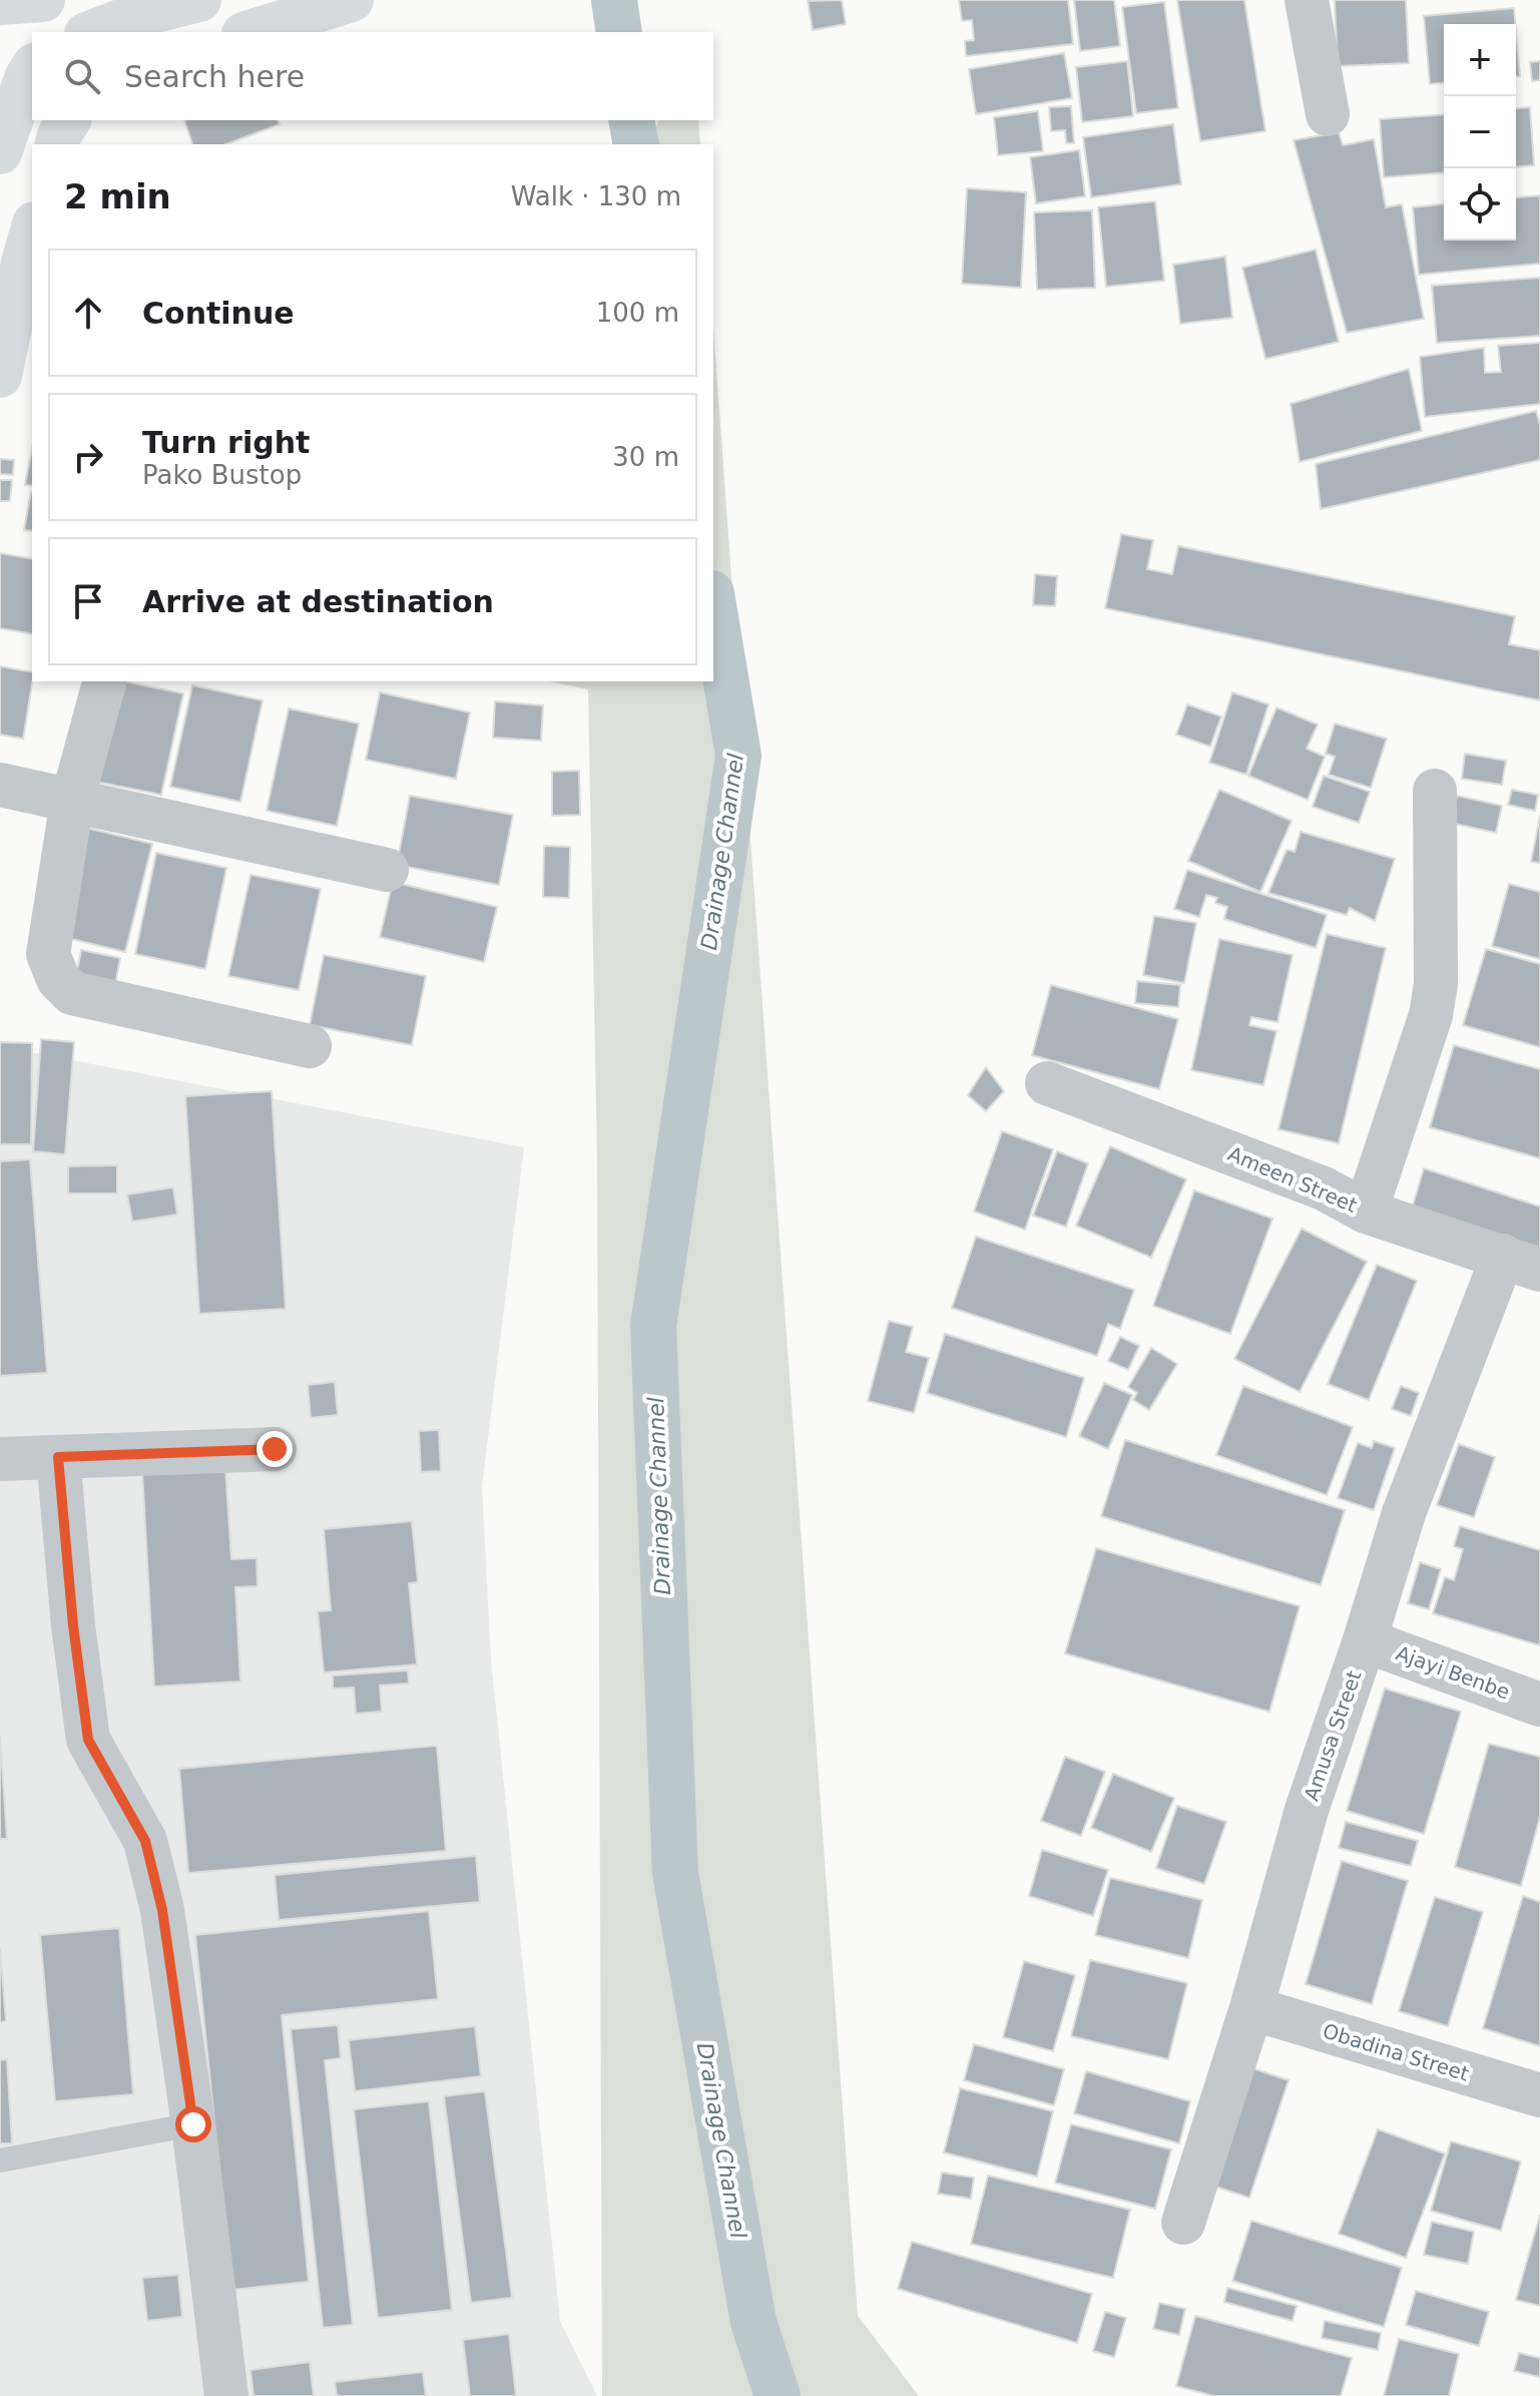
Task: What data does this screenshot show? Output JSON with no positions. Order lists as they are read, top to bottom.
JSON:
{
  "streets": {
    "street": [
      "Ameen Street",
      "Ajayi Benbe",
      "Amusa Street",
      "Obadina Street"
    ]
  },
  "crossings": [
    ["Ameen Street", "Amusa Street"],
    ["Ajayi Benbe", "Amusa Street"],
    ["Amusa Street", "Obadina Street"]
  ],
  "water": ["Drainage Channel"],
  "page": {
    "map_buttons": ["+", "−"],
    "search": "Search here",
    "heading": ["2 min", "Walk · 130 m"],
    "list": [
      ["Continue", "100 m"],
      ["Turn right", "Pako Bustop", "30 m"],
      "Arrive at destination"
    ]
  }
}
